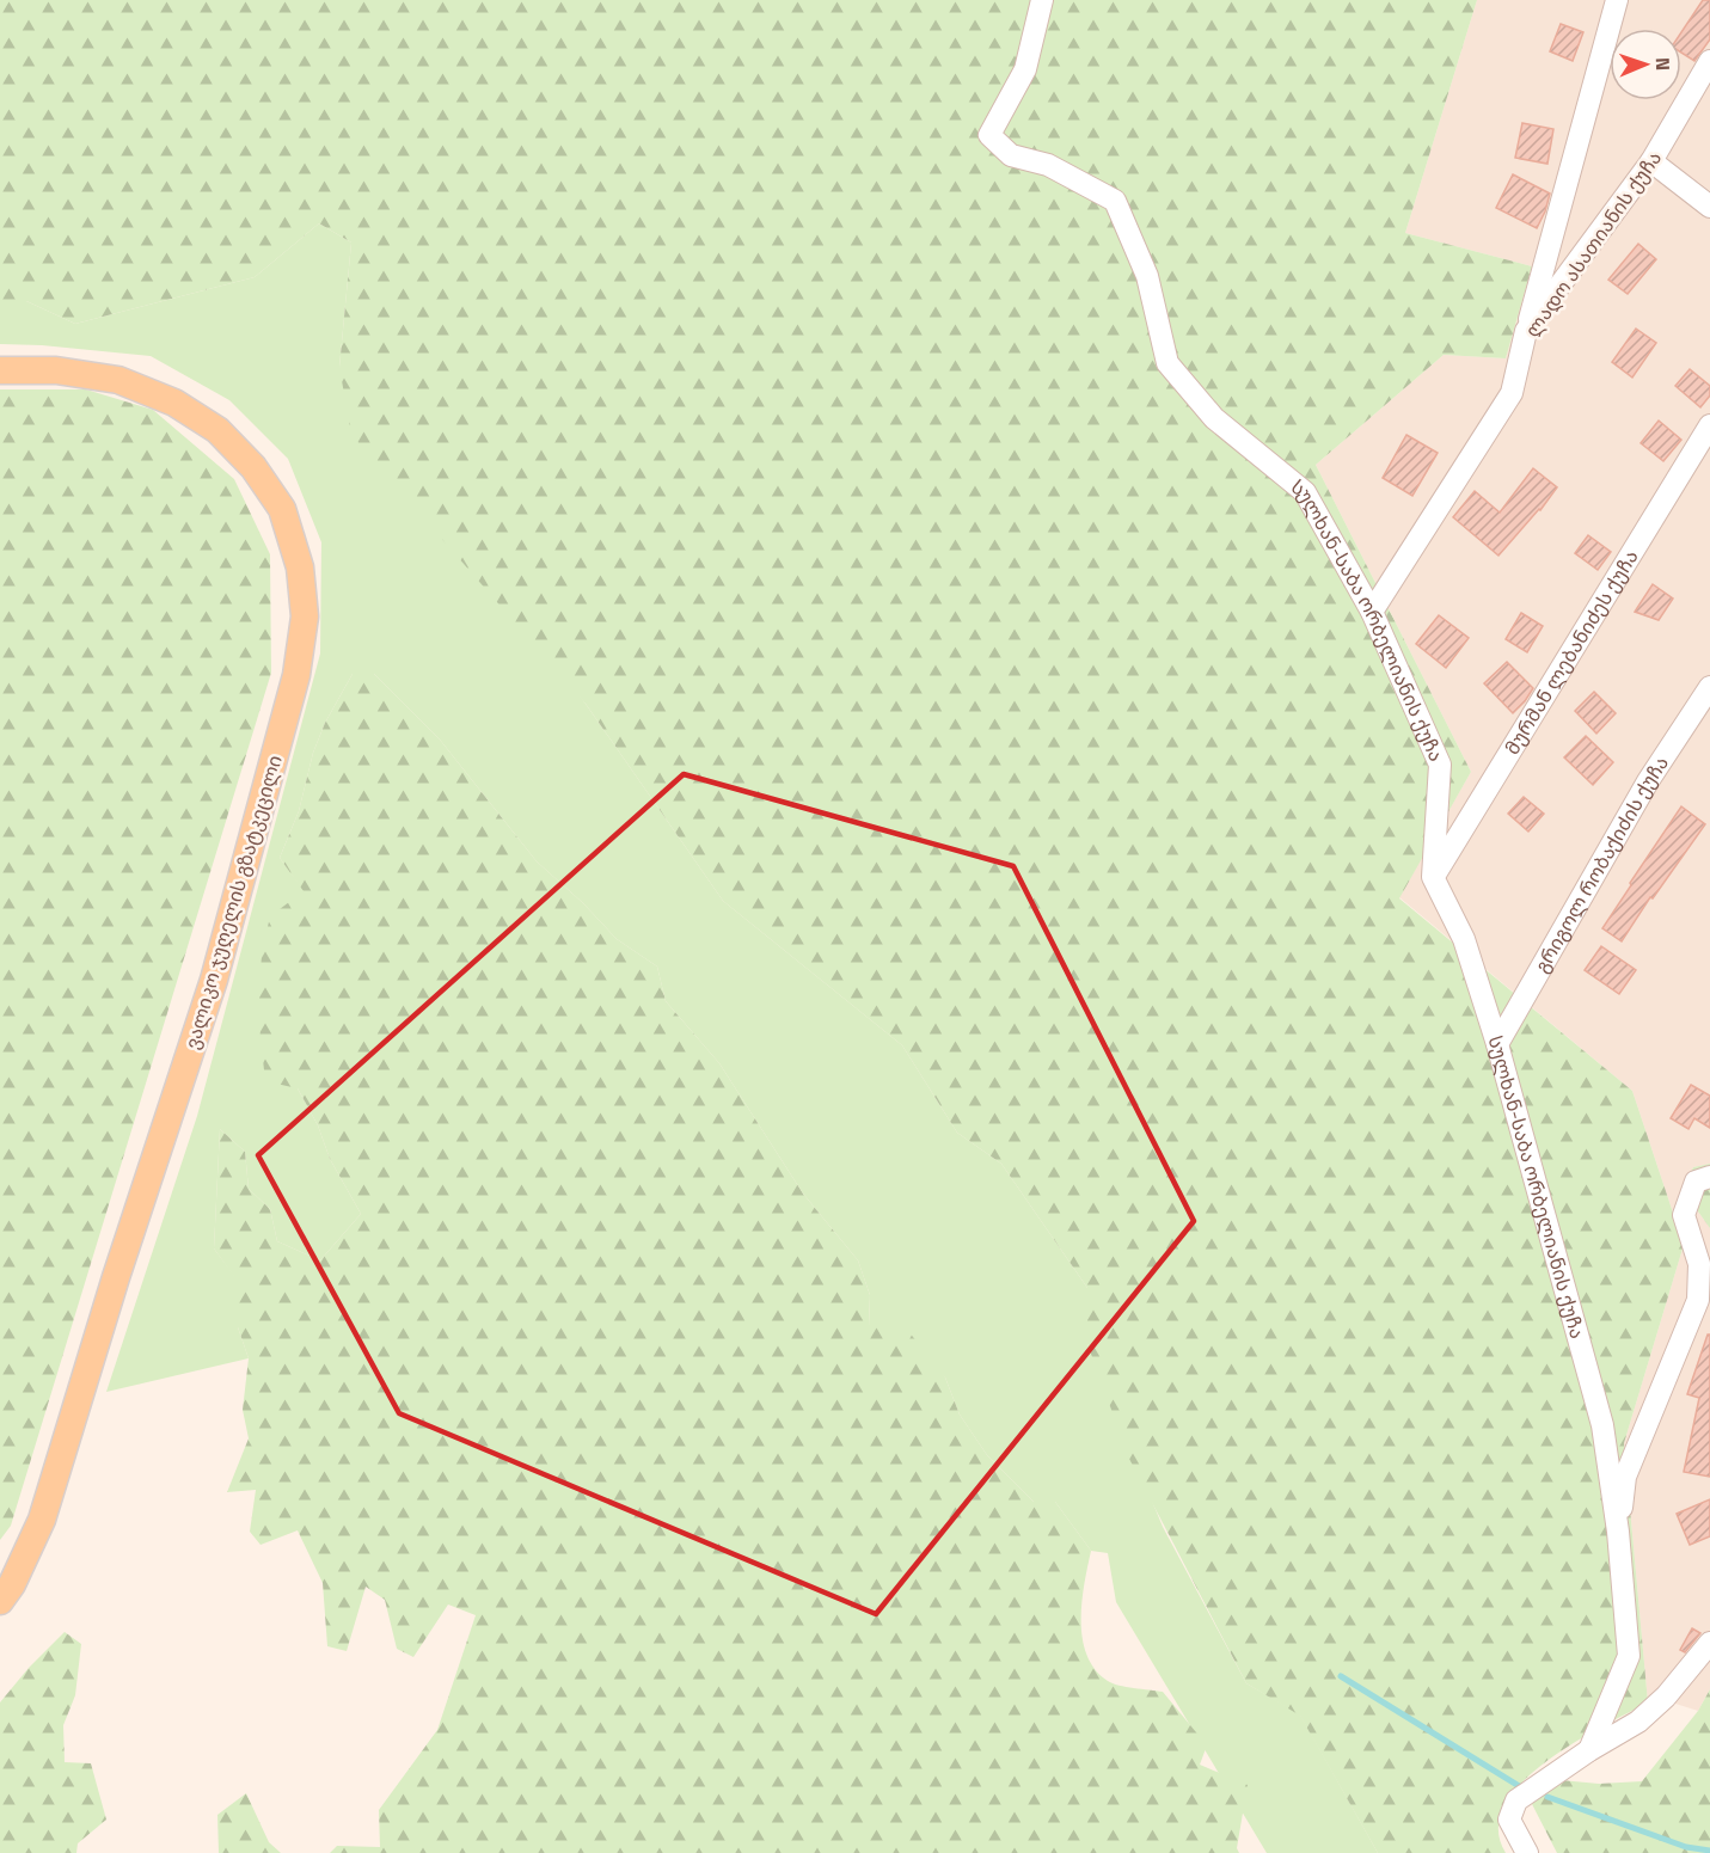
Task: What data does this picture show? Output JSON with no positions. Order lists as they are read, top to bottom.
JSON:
{
  "streets": {
    "main road": ["ვალიკო ჯუღელის გზატკეცილი"],
    "street": [
      "ლადო ასათიანის ქუჩა",
      "სულხან-საბა ორბელიანის ქუჩა",
      "მურმან ლებანიძეს ქუჩა",
      "გრიგოლ რობაქიძის ქუჩა"
    ]
  },
  "crossings": [
    ["ლადო ასათიანის ქუჩა", "სულხან-საბა ორბელიანის ქუჩა"],
    ["სულხან-საბა ორბელიანის ქუჩა", "მურმან ლებანიძეს ქუჩა"],
    ["სულხან-საბა ორბელიანის ქუჩა", "გრიგოლ რობაქიძის ქუჩა"]
  ],
  "north": "right"
}
